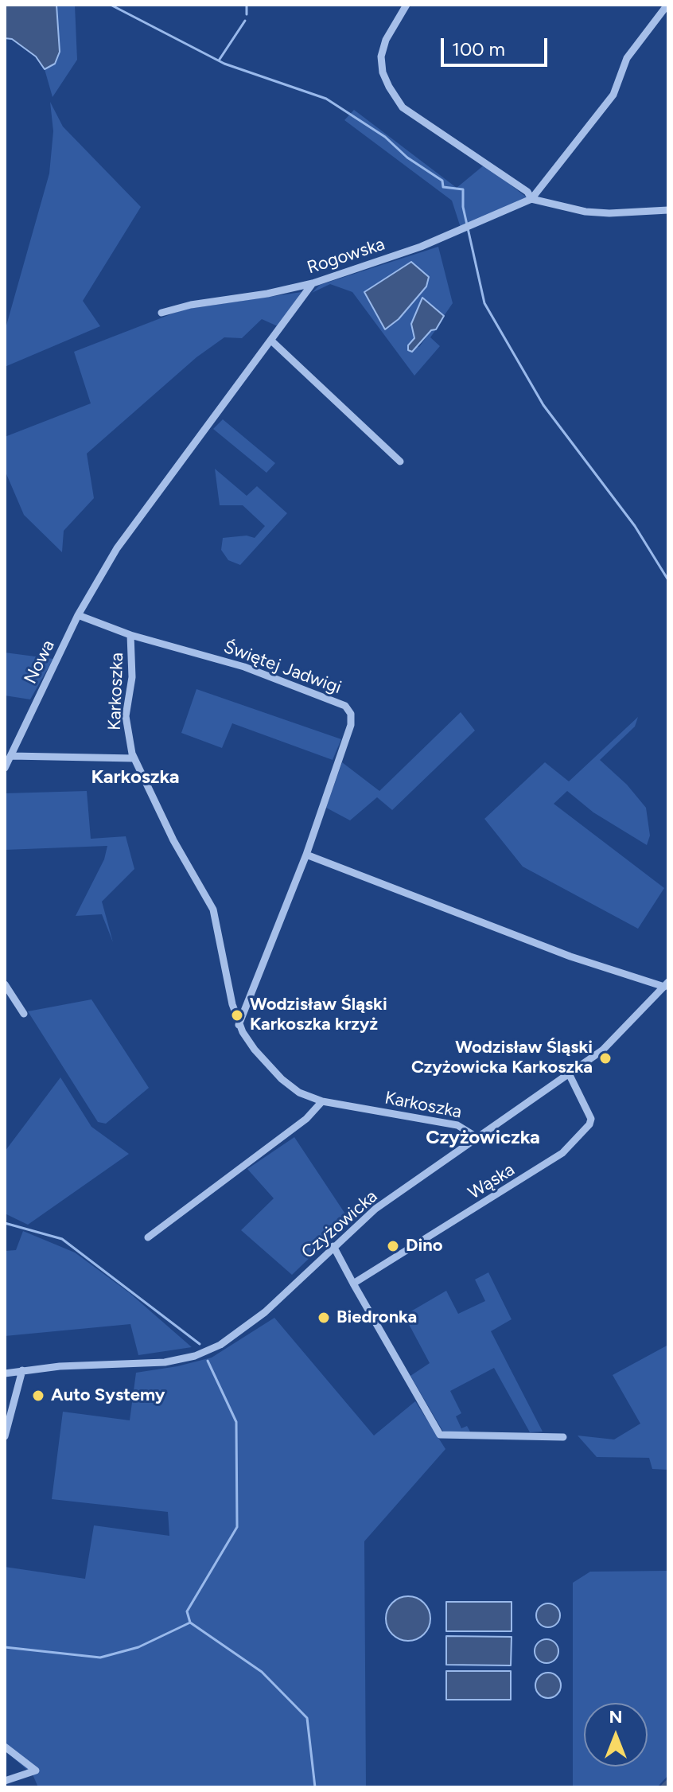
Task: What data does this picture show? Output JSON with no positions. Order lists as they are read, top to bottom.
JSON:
{
  "streets": {
    "street": [
      "Rogowska",
      "Nowa",
      "Świętej Jadwigi",
      "Karkoszka",
      "Wąska",
      "Czyżowicka"
    ]
  },
  "crossings": [
    ["Nowa", "Karkoszka"],
    ["Świętej Jadwigi", "Karkoszka"],
    ["Karkoszka", "Czyżowicka"],
    ["Wąska", "Czyżowicka"]
  ],
  "districts": ["Karkoszka", "Czyżowiczka"],
  "places": [
    "Wodzisław Śląski Karkoszka krzyż",
    "Wodzisław Śląski Czyżowicka Karkoszka",
    "Dino",
    "Biedronka",
    "Auto Systemy"
  ],
  "scale_bar": "100 m",
  "north": "top"
}
